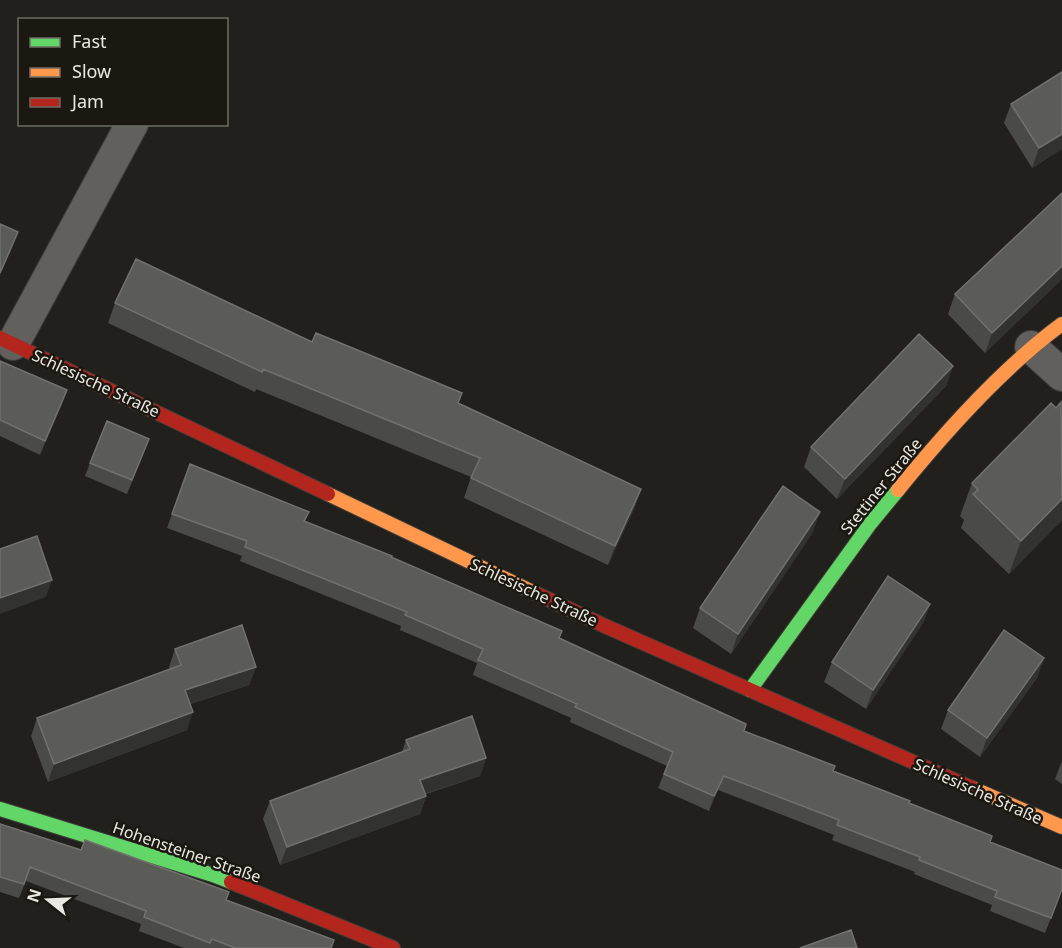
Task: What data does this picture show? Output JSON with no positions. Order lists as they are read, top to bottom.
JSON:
{
  "streets": {
    "street": ["Schlesische Straße", "Stettiner Straße", "Hohensteiner Straße"]
  },
  "crossings": [
    ["Schlesische Straße", "Stettiner Straße"]
  ],
  "legend": ["Fast", "Slow", "Jam"],
  "north": "left"
}
